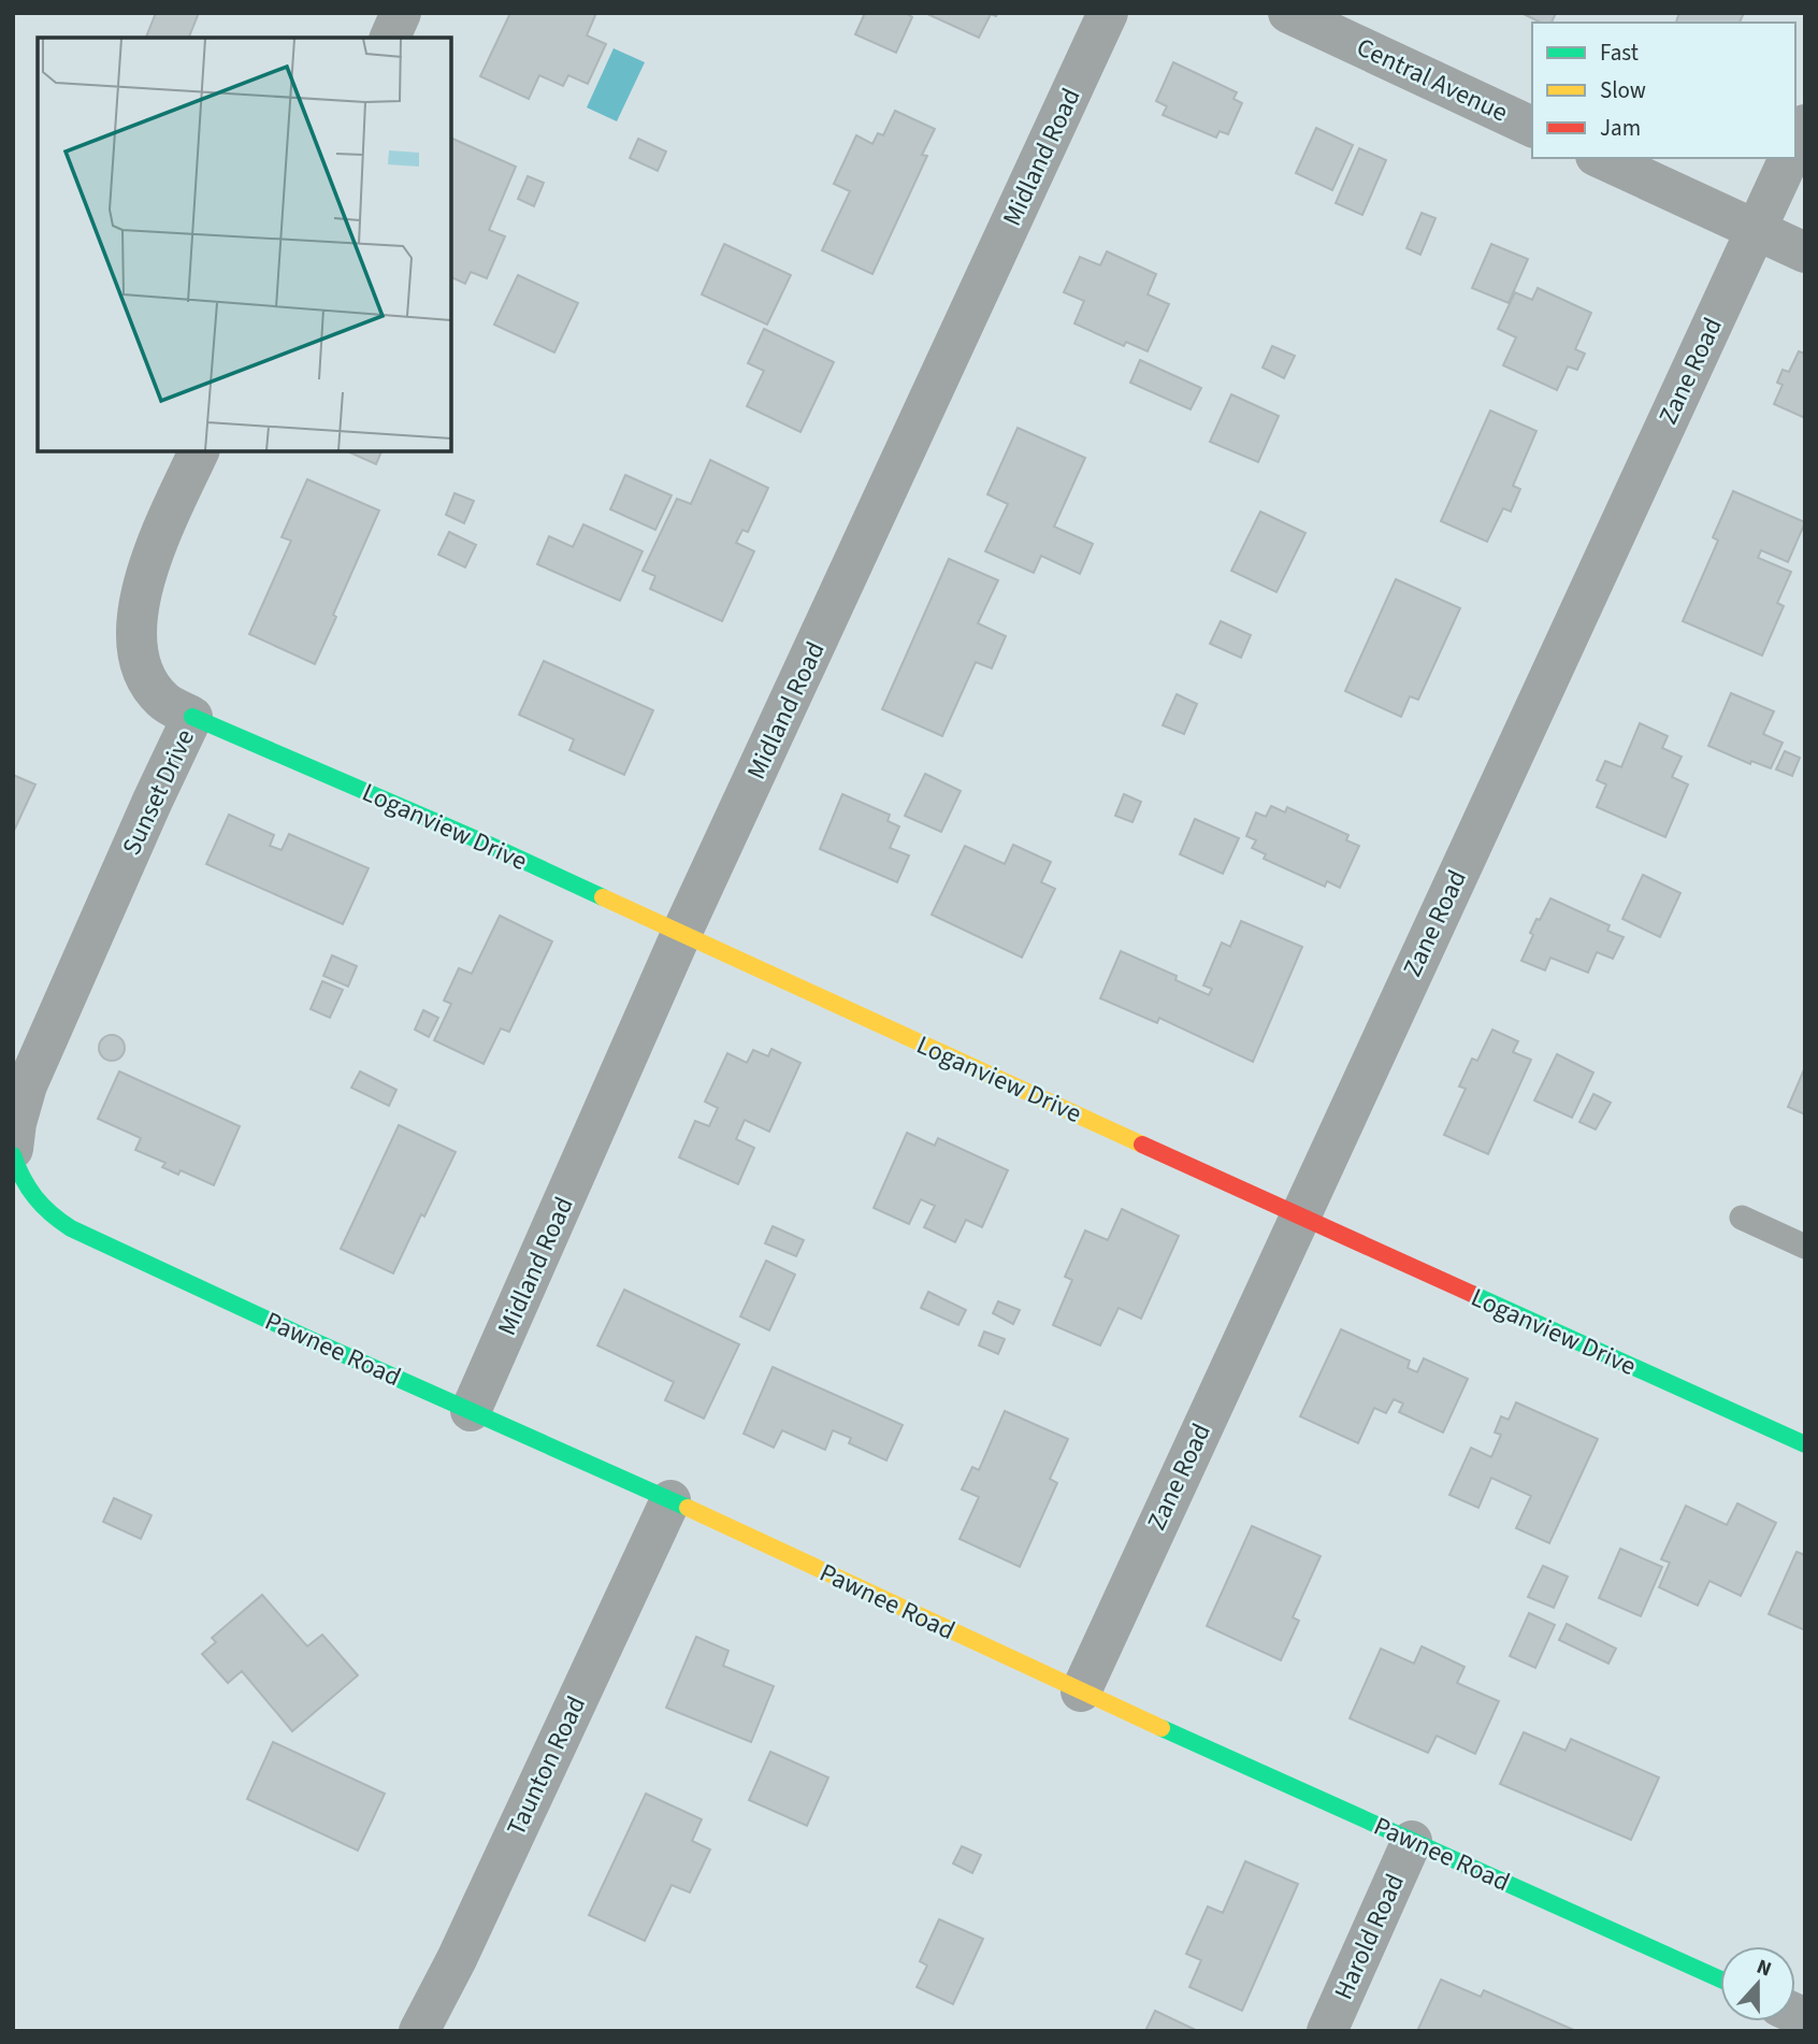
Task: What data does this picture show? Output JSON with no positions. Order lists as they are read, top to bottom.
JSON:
{
  "streets": {
    "street": [
      "Central Avenue",
      "Midland Road",
      "Zane Road",
      "Sunset Drive",
      "Loganview Drive",
      "Pawnee Road",
      "Taunton Road",
      "Harold Road"
    ]
  },
  "crossings": [
    ["Midland Road", "Loganview Drive"],
    ["Midland Road", "Pawnee Road"],
    ["Zane Road", "Loganview Drive"],
    ["Zane Road", "Pawnee Road"],
    ["Sunset Drive", "Loganview Drive"],
    ["Pawnee Road", "Taunton Road"],
    ["Pawnee Road", "Harold Road"]
  ],
  "legend": ["Fast", "Slow", "Jam"],
  "north": "top"
}
